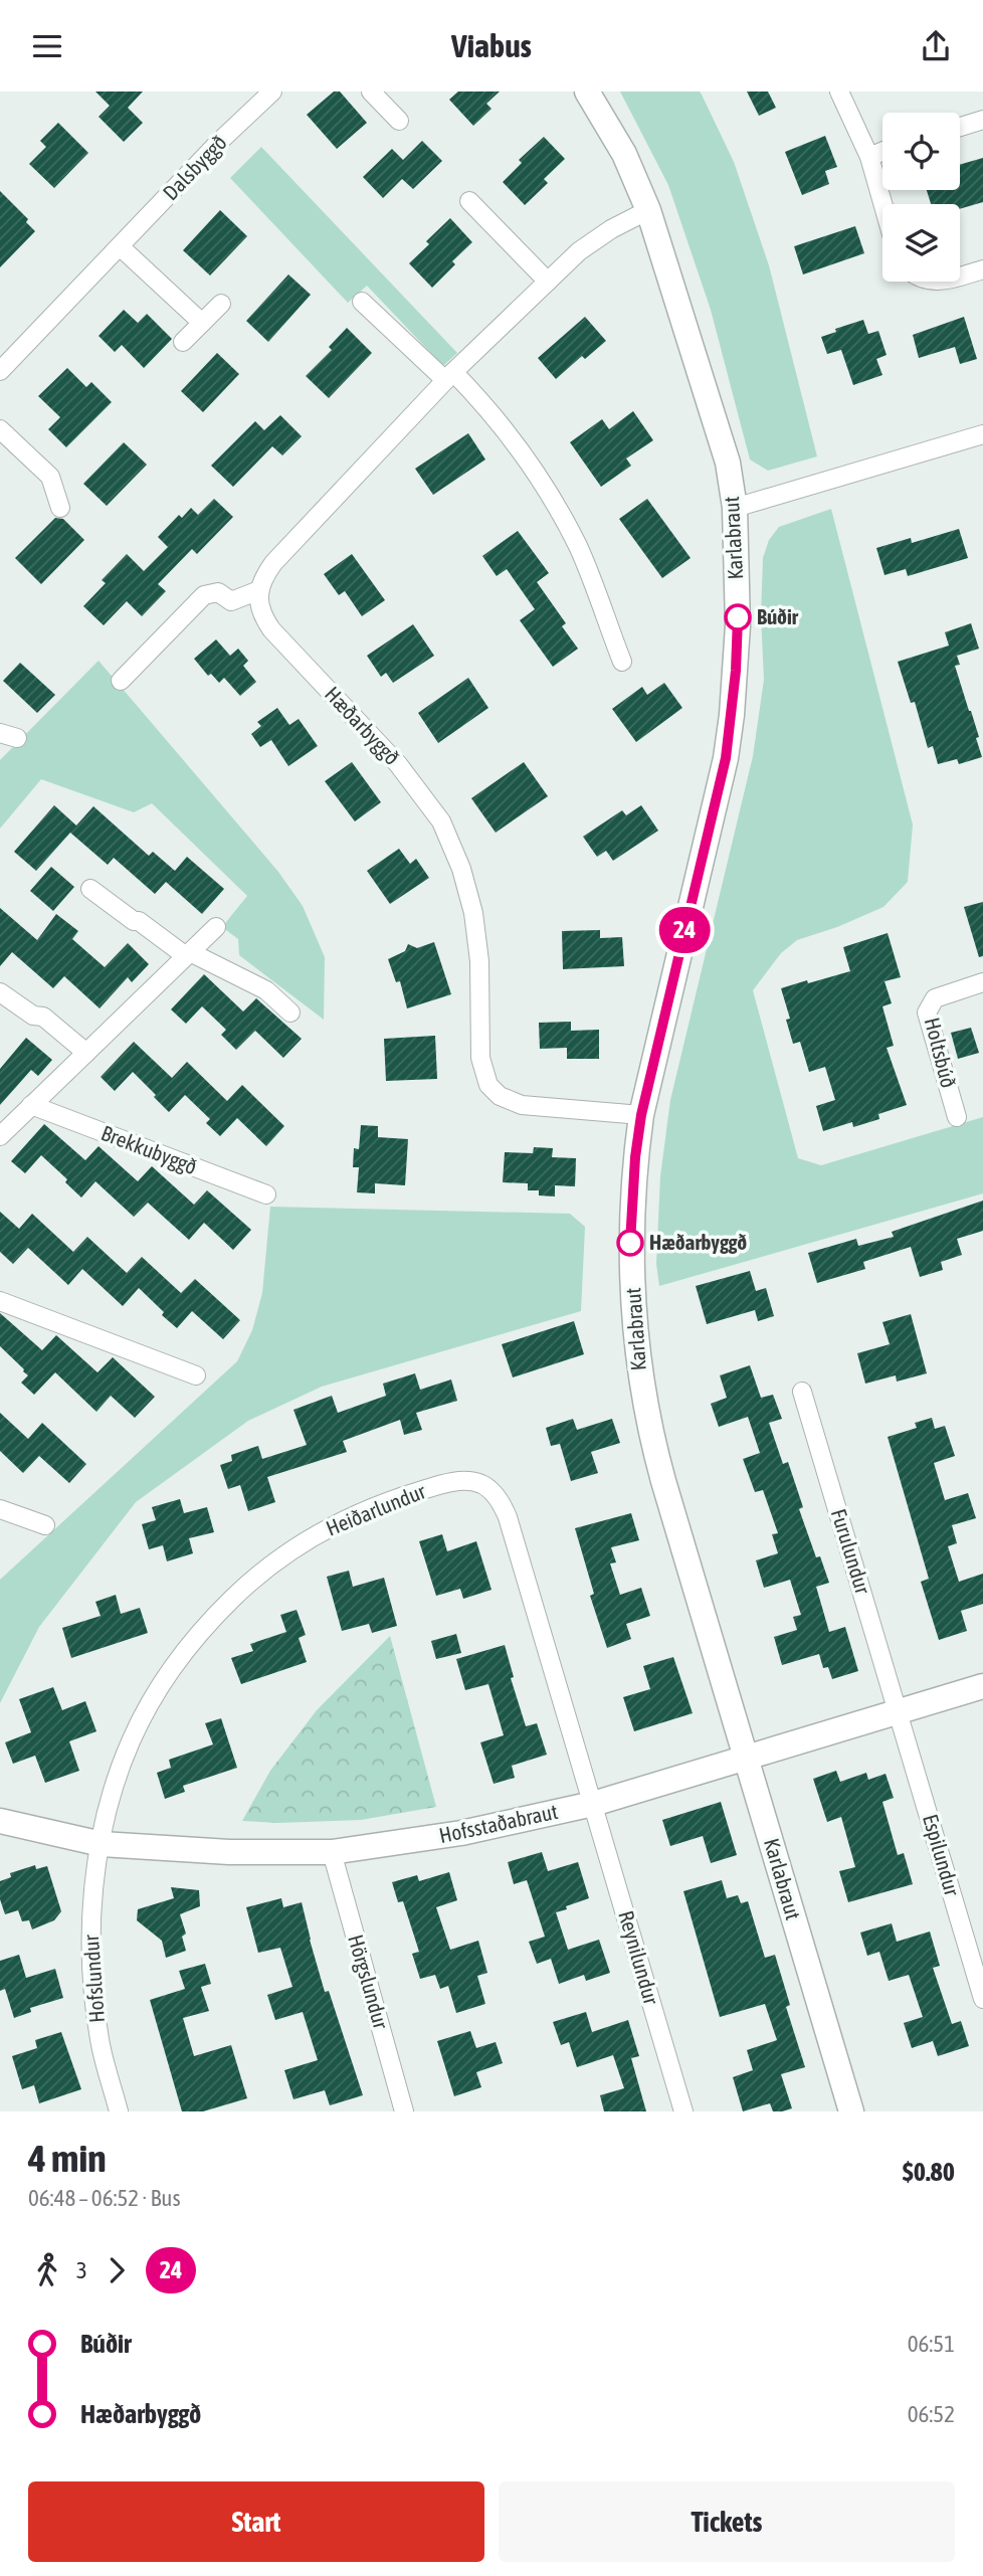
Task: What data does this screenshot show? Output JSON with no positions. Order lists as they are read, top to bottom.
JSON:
{
  "streets": {
    "street": [
      "Dalsbyggð",
      "Karlabraut",
      "Hæðarbyggð",
      "Holtsbúð",
      "Brekkubyggð",
      "Heiðarlundur",
      "Furulundur",
      "Hofsstaðabraut",
      "Espilundur",
      "Reynilundur",
      "Hofslundur",
      "Hörgslundur"
    ]
  },
  "crossings": [
    ["Karlabraut", "Hæðarbyggð"],
    ["Karlabraut", "Hofsstaðabraut"],
    ["Heiðarlundur", "Hofsstaðabraut"],
    ["Heiðarlundur", "Reynilundur"],
    ["Heiðarlundur", "Hofslundur"],
    ["Furulundur", "Hofsstaðabraut"],
    ["Furulundur", "Espilundur"],
    ["Hofsstaðabraut", "Espilundur"],
    ["Hofsstaðabraut", "Reynilundur"],
    ["Hofsstaðabraut", "Hofslundur"],
    ["Hofsstaðabraut", "Hörgslundur"]
  ],
  "places": ["Búðir", "Hæðarbyggð"],
  "lines": ["bus line 24"],
  "page": {
    "header": "Viabus",
    "on_map": "24",
    "heading": ["4 min", "06:48 – 06:52 · Bus", "$0.80"],
    "legs": ["3", "24"],
    "list": [
      {
        "name": "Búðir",
        "value": "06:51"
      },
      {
        "name": "Hæðarbyggð",
        "value": "06:52"
      }
    ],
    "buttons": ["Start", "Tickets"]
  }
}
